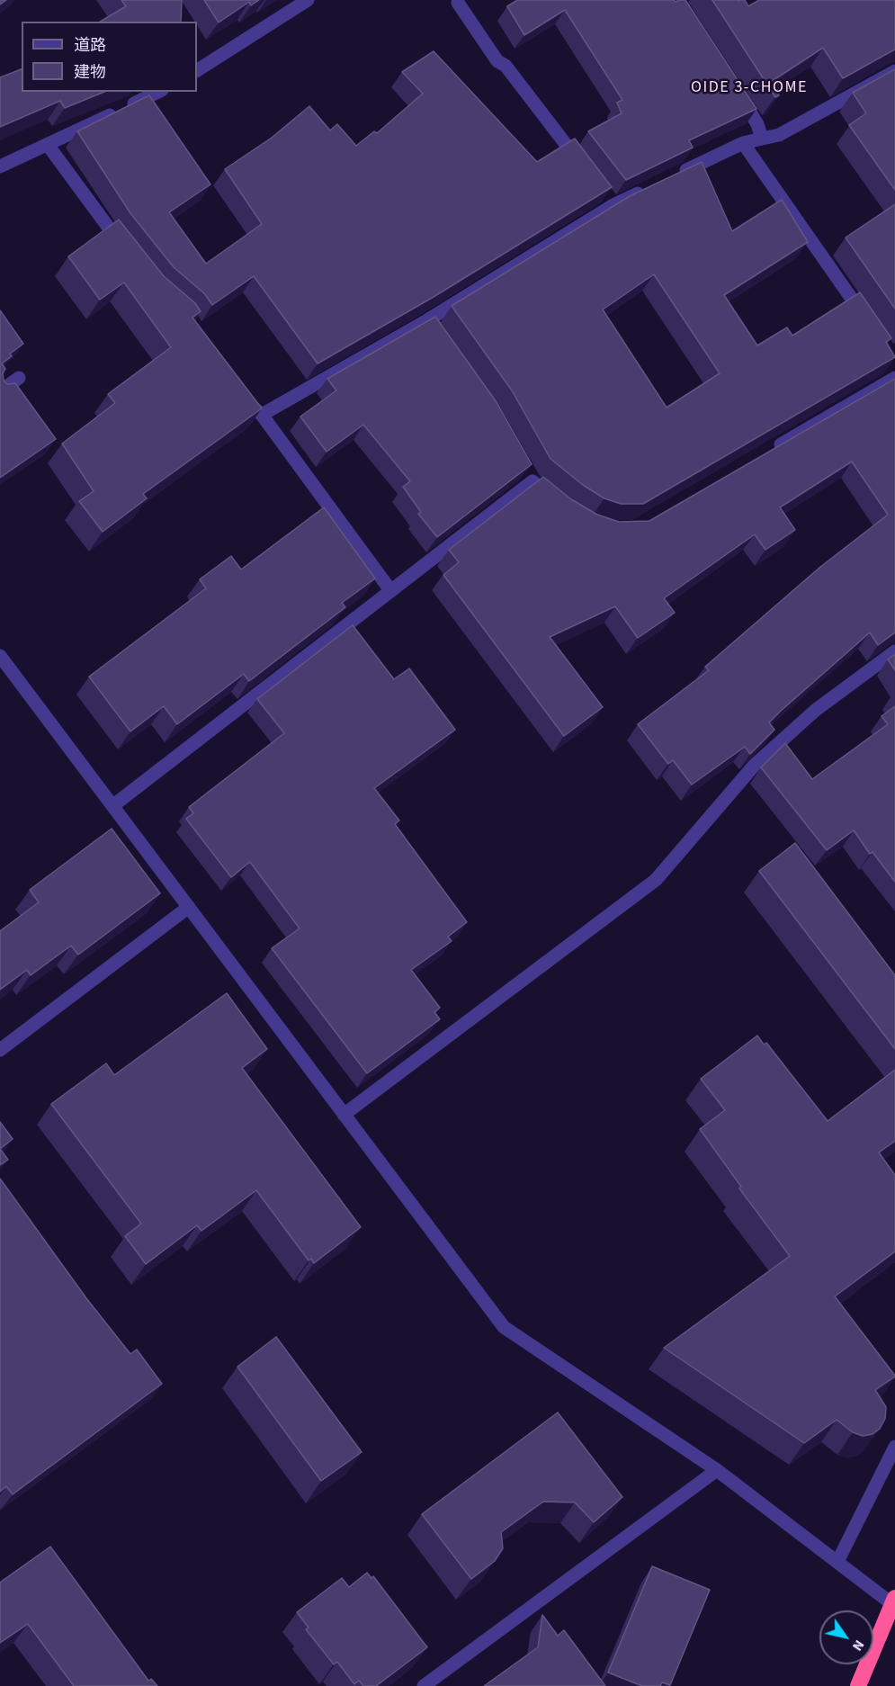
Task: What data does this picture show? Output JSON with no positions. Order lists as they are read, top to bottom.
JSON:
{
  "districts": ["OIDE 3-CHOME"],
  "legend": ["道路", "建物"],
  "north": "bottom right"
}
